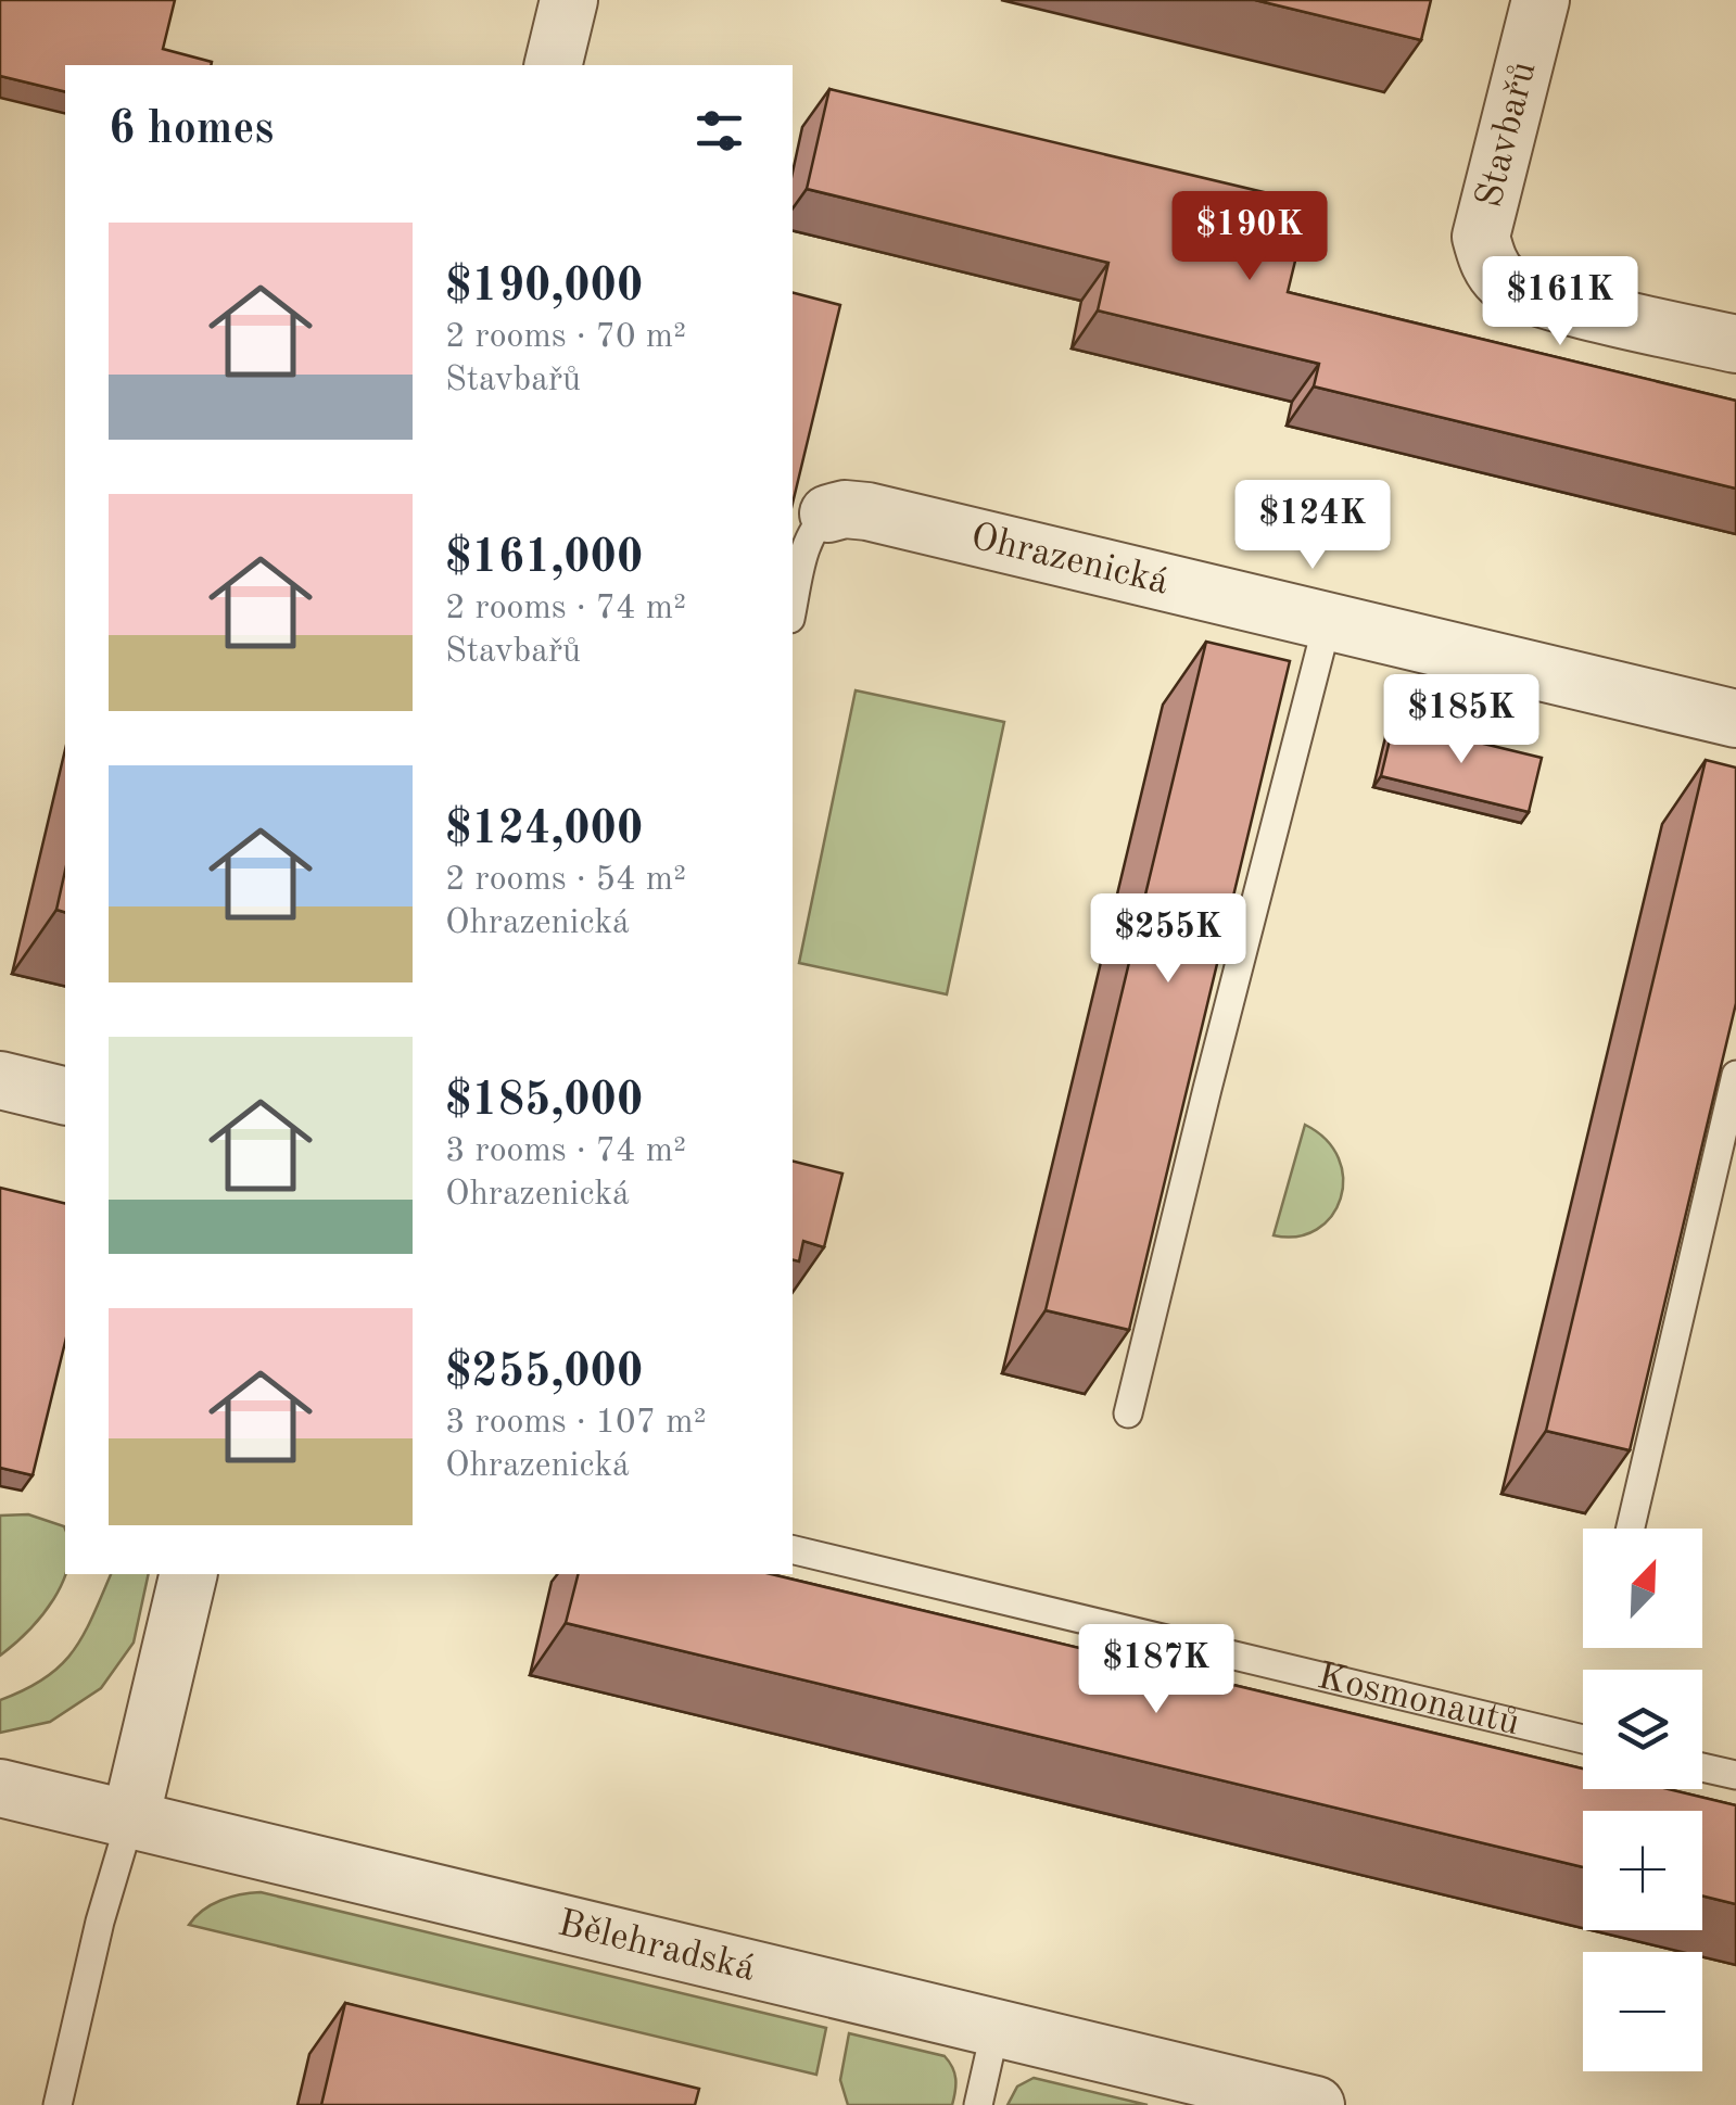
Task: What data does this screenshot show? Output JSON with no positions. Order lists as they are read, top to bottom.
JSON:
{
  "streets": {
    "street": ["Stavbařů", "Ohrazenická", "Bělehradská"],
    "lane": ["Kosmonautů"]
  },
  "north": "top right",
  "page": {
    "heading": "6 homes",
    "price": [
      "$190K",
      "$161K",
      "$124K",
      "$185K",
      "$255K",
      "$187K"
    ],
    "list": [
      {
        "name": "$190,000",
        "note": "2 rooms · 70 m² · Stavbařů"
      },
      {
        "name": "$161,000",
        "note": "2 rooms · 74 m² · Stavbařů"
      },
      {
        "name": "$124,000",
        "note": "2 rooms · 54 m² · Ohrazenická"
      },
      {
        "name": "$185,000",
        "note": "3 rooms · 74 m² · Ohrazenická"
      },
      {
        "name": "$255,000",
        "note": "3 rooms · 107 m² · Ohrazenická"
      }
    ],
    "map_buttons": ["+", "−"]
  }
}
